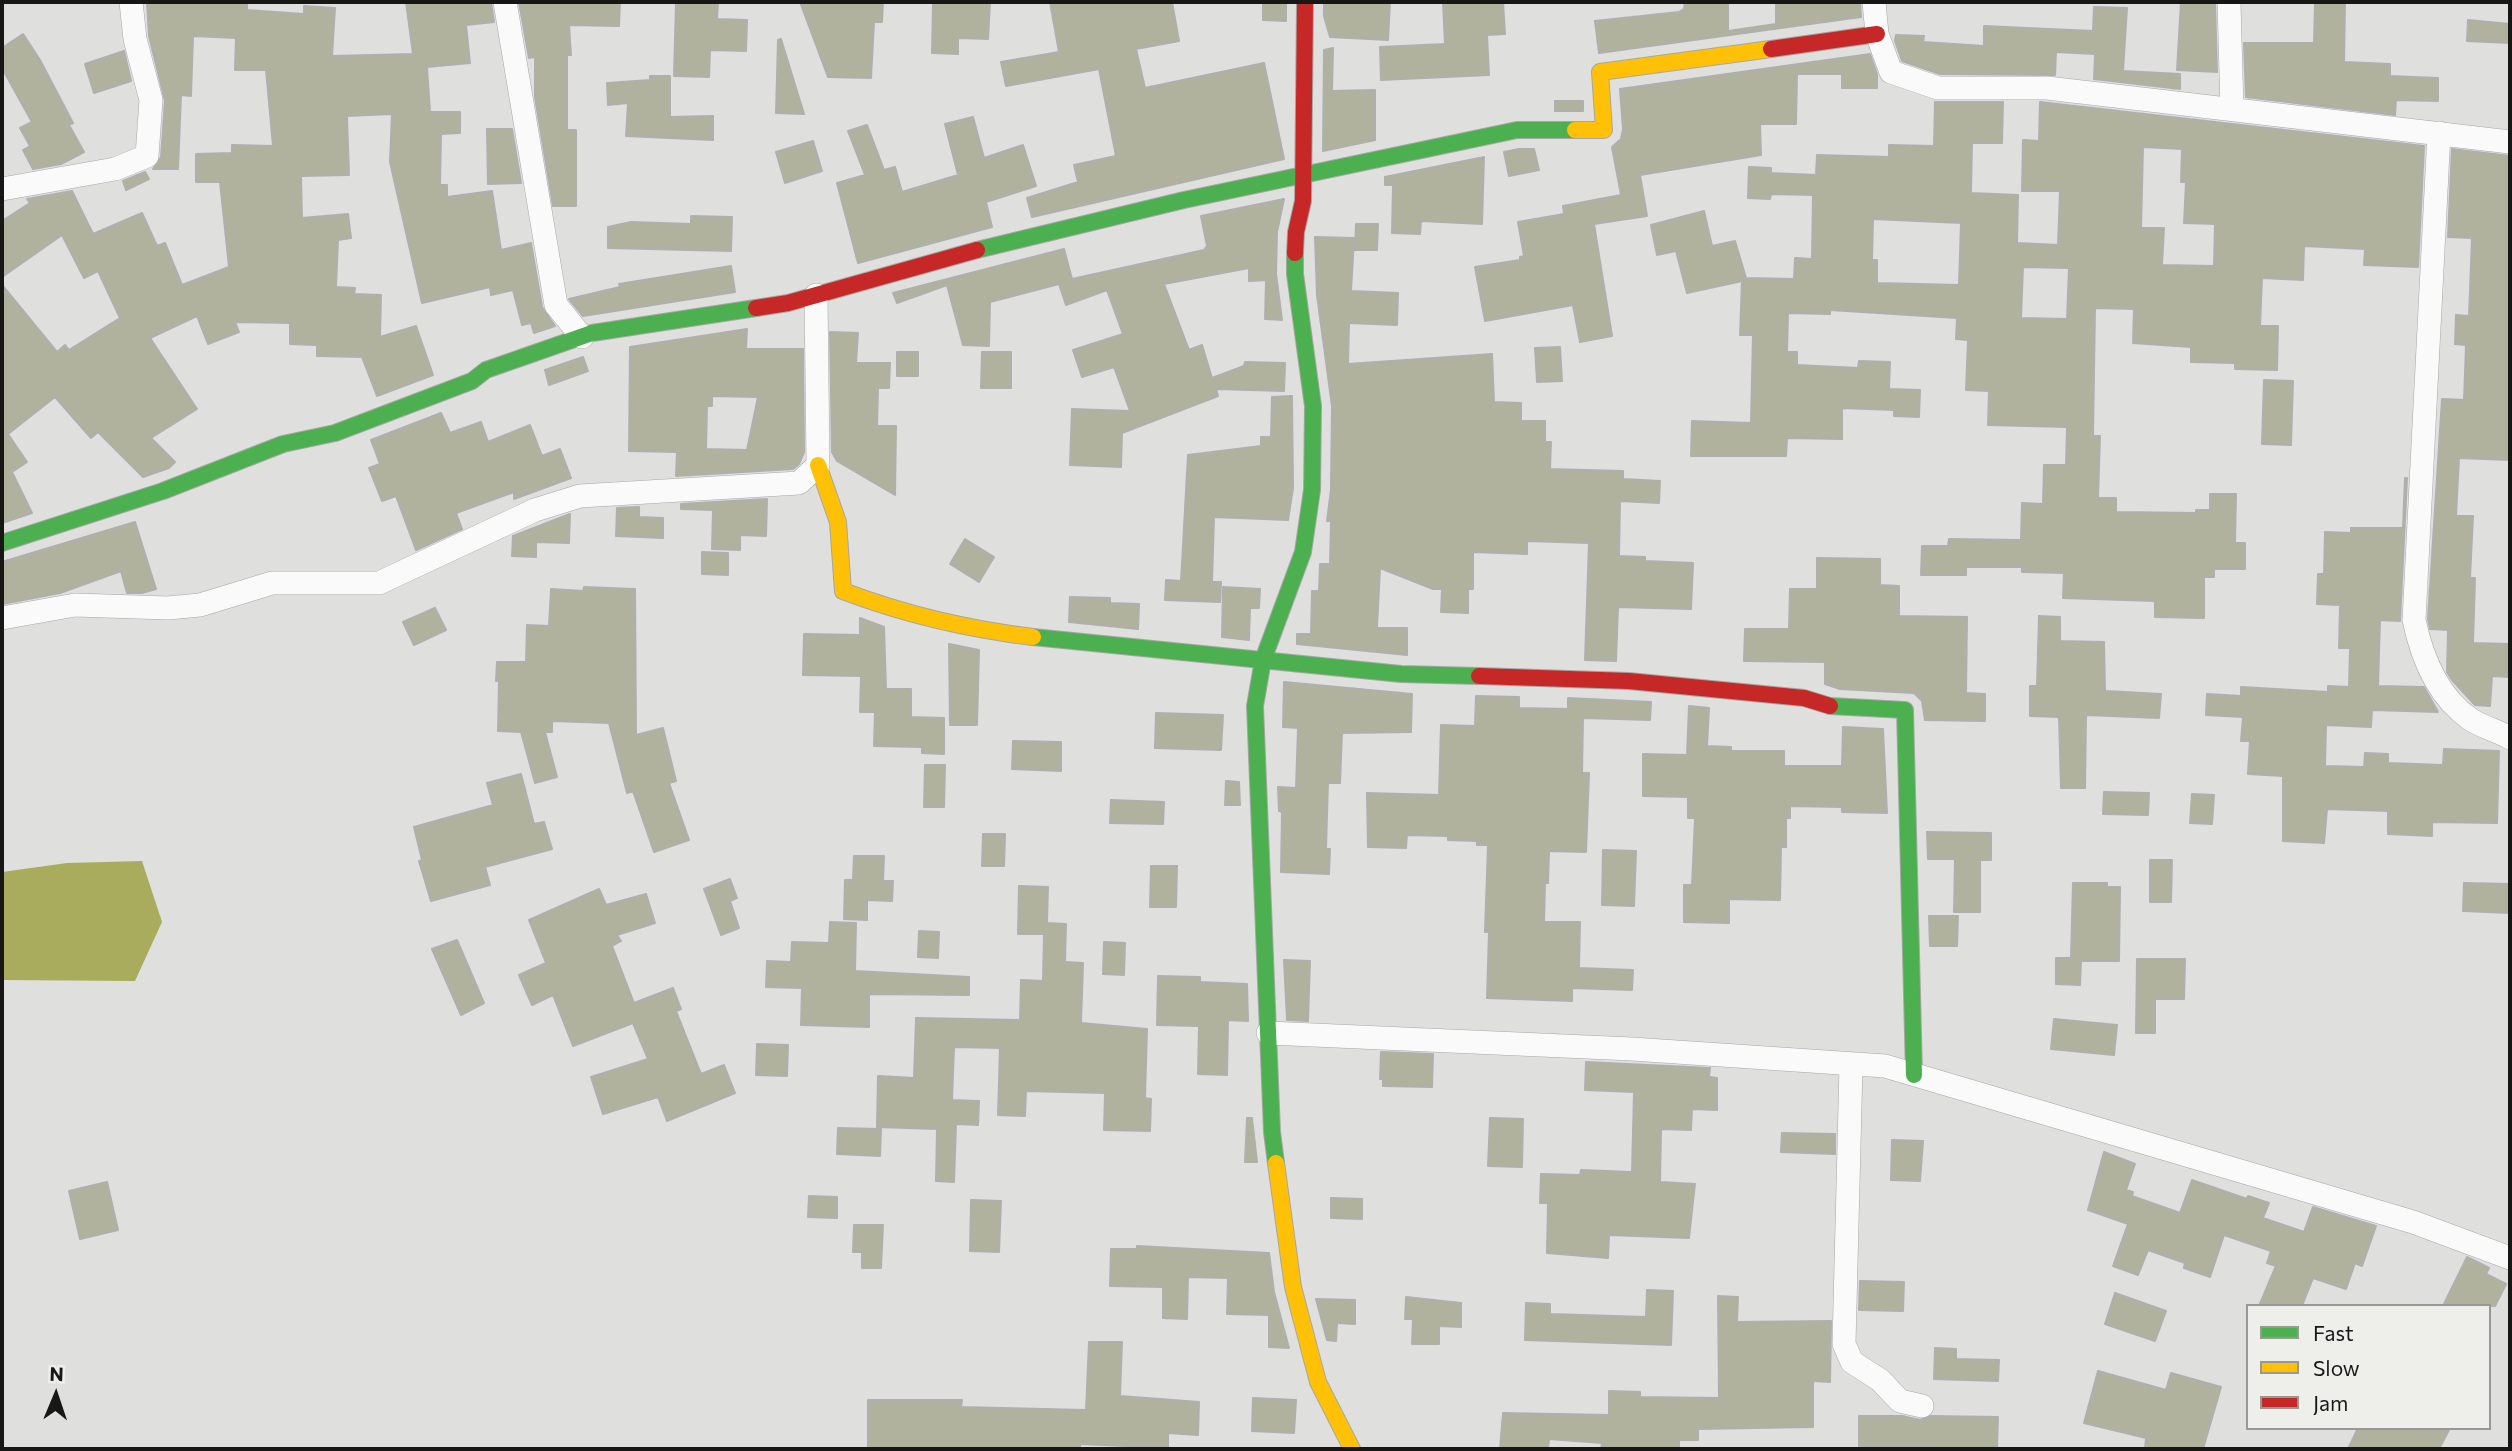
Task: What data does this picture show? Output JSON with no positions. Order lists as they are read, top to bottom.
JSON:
{
  "legend": ["Fast", "Slow", "Jam"],
  "north": "top"
}
